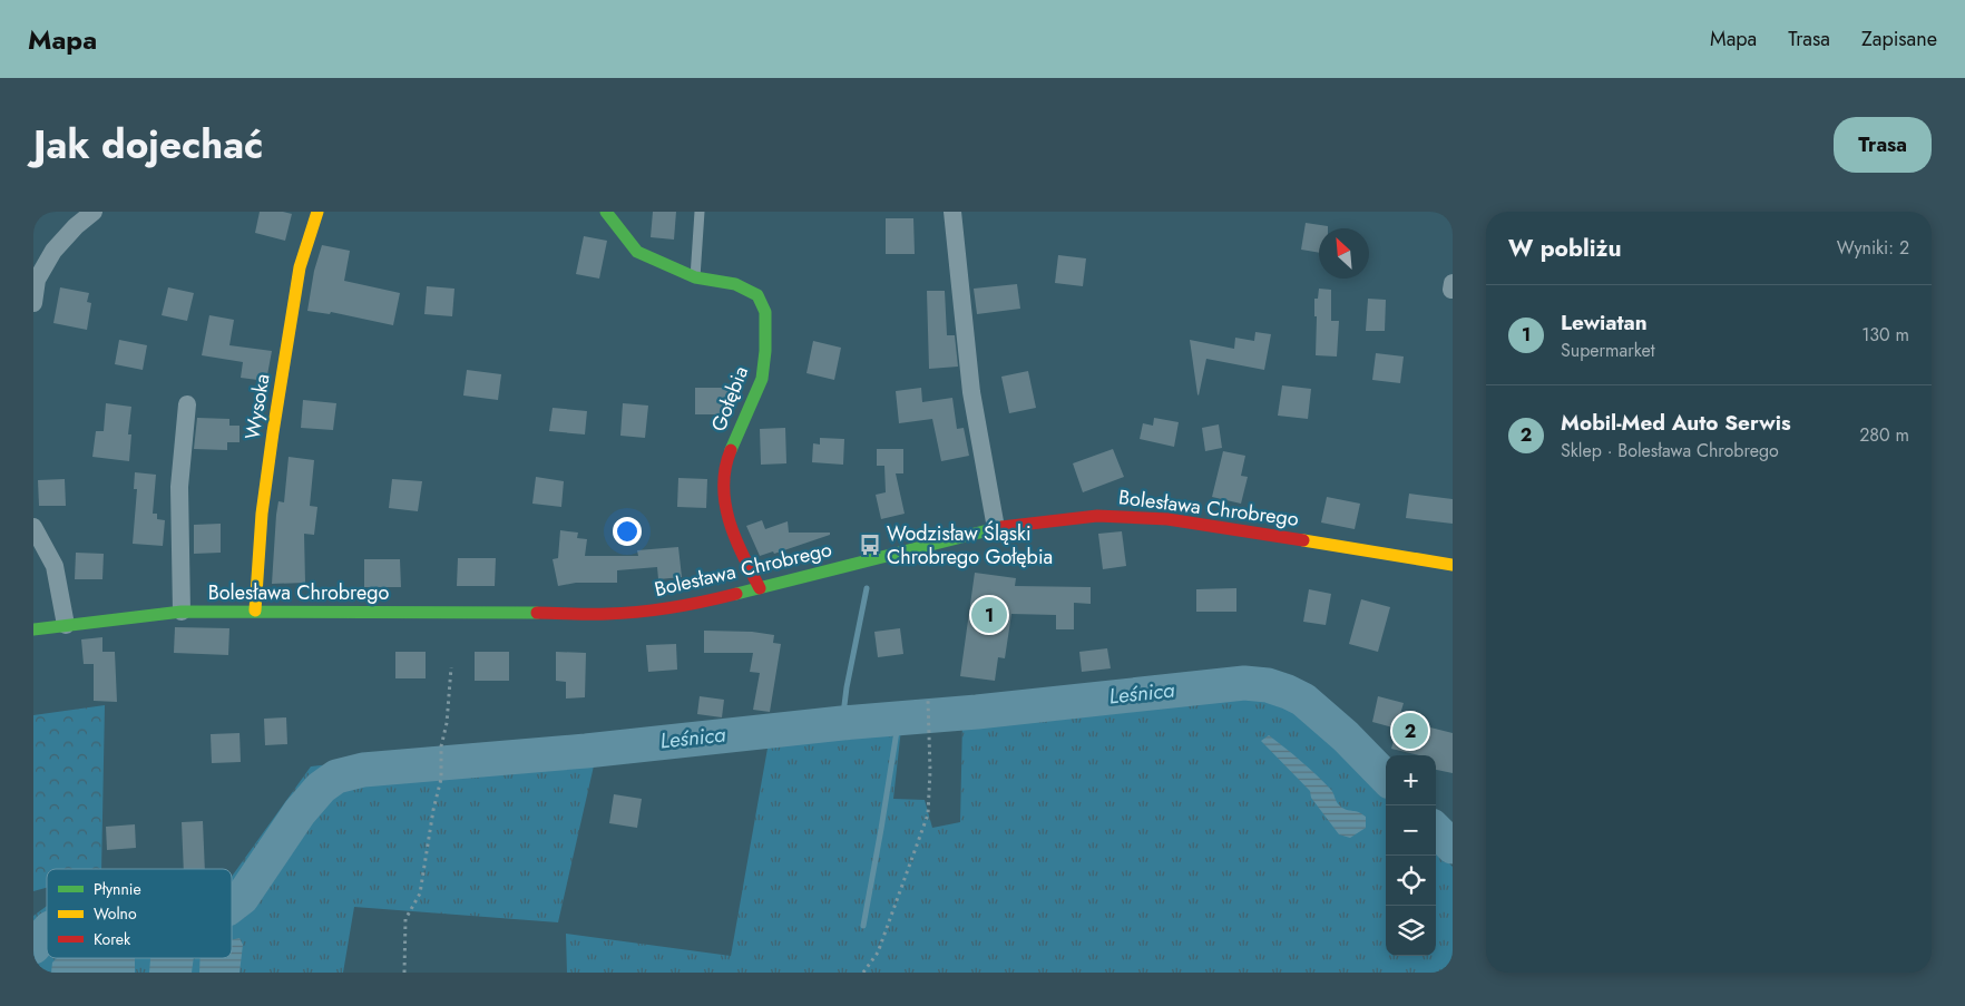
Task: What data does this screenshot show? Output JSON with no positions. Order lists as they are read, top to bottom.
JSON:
{
  "streets": {
    "street": ["Gołębia", "Wysoka", "Bolesława Chrobrego"]
  },
  "crossings": [
    ["Gołębia", "Bolesława Chrobrego"],
    ["Wysoka", "Bolesława Chrobrego"]
  ],
  "water": ["Leśnica"],
  "places": {
    "bus stop": ["Wodzisław Śląski Chrobrego Gołębia"]
  },
  "legend": ["Płynnie", "Wolno", "Korek"],
  "north": "top left",
  "page": {
    "header": "Mapa",
    "nav": ["Mapa", "Trasa", "Zapisane"],
    "title": "Jak dojechać",
    "buttons": "Trasa",
    "heading": ["W pobliżu", "Wyniki: 2"],
    "list": [
      {
        "mark": "1",
        "name": "Lewiatan",
        "note": "Supermarket",
        "value": "130 m"
      },
      {
        "mark": "2",
        "name": "Mobil-Med Auto Serwis",
        "note": "Sklep · Bolesława Chrobrego",
        "value": "280 m"
      }
    ],
    "pins": ["1", "2"],
    "map_buttons": ["+", "−"]
  }
}
